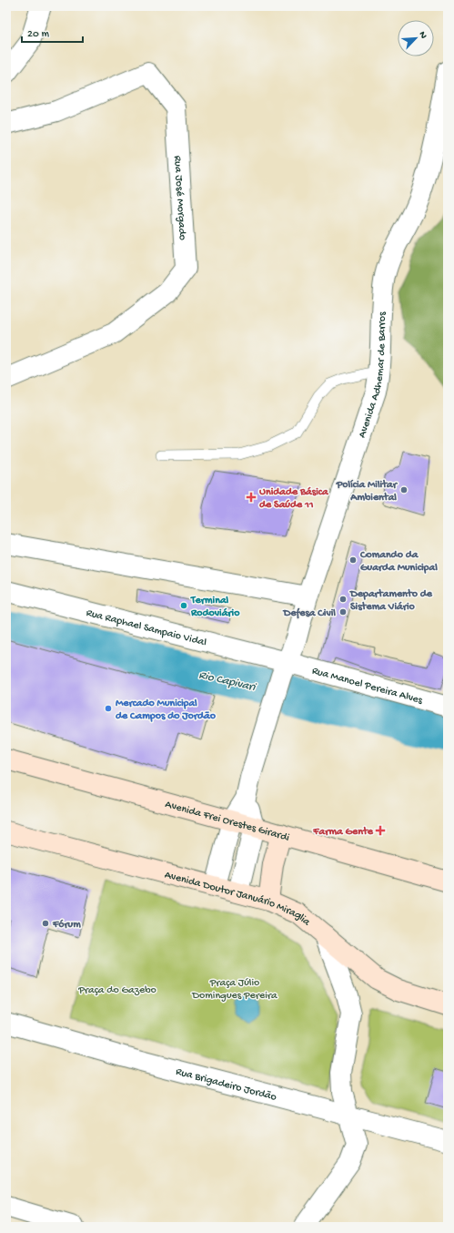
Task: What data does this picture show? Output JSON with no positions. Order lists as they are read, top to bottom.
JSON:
{
  "streets": {
    "main road": ["Avenida Frei Orestes Girardi", "Avenida Doutor Januário Miraglia"],
    "street": [
      "Rua José Morgado",
      "Avenida Adhemar de Barros",
      "Rua Raphael Sampaio Vidal",
      "Rua Manoel Pereira Alves",
      "Rua Brigadeiro Jordão"
    ]
  },
  "crossings": [
    ["Avenida Adhemar de Barros", "Rua Raphael Sampaio Vidal"],
    ["Avenida Adhemar de Barros", "Rua Manoel Pereira Alves"],
    ["Avenida Adhemar de Barros", "Avenida Frei Orestes Girardi"],
    ["Avenida Adhemar de Barros", "Avenida Doutor Januário Miraglia"],
    ["Rua Raphael Sampaio Vidal", "Rua Manoel Pereira Alves"]
  ],
  "water": ["Rio Capivari"],
  "parks": ["Praça Júlio Domingues Pereira", "Praça do Gazebo"],
  "places": {
    "other": [
      "Polícia Militar Ambiental",
      "Comando da Guarda Municipal",
      "Departamento de Sistema Viário",
      "Terminal Rodoviário",
      "Defesa Civil",
      "Mercado Municipal de Campos do Jordão",
      "Fórum"
    ],
    "health": ["Unidade Básica de Saúde 11", "Farma Gente"]
  },
  "scale_bar": "20 m",
  "north": "top right"
}
